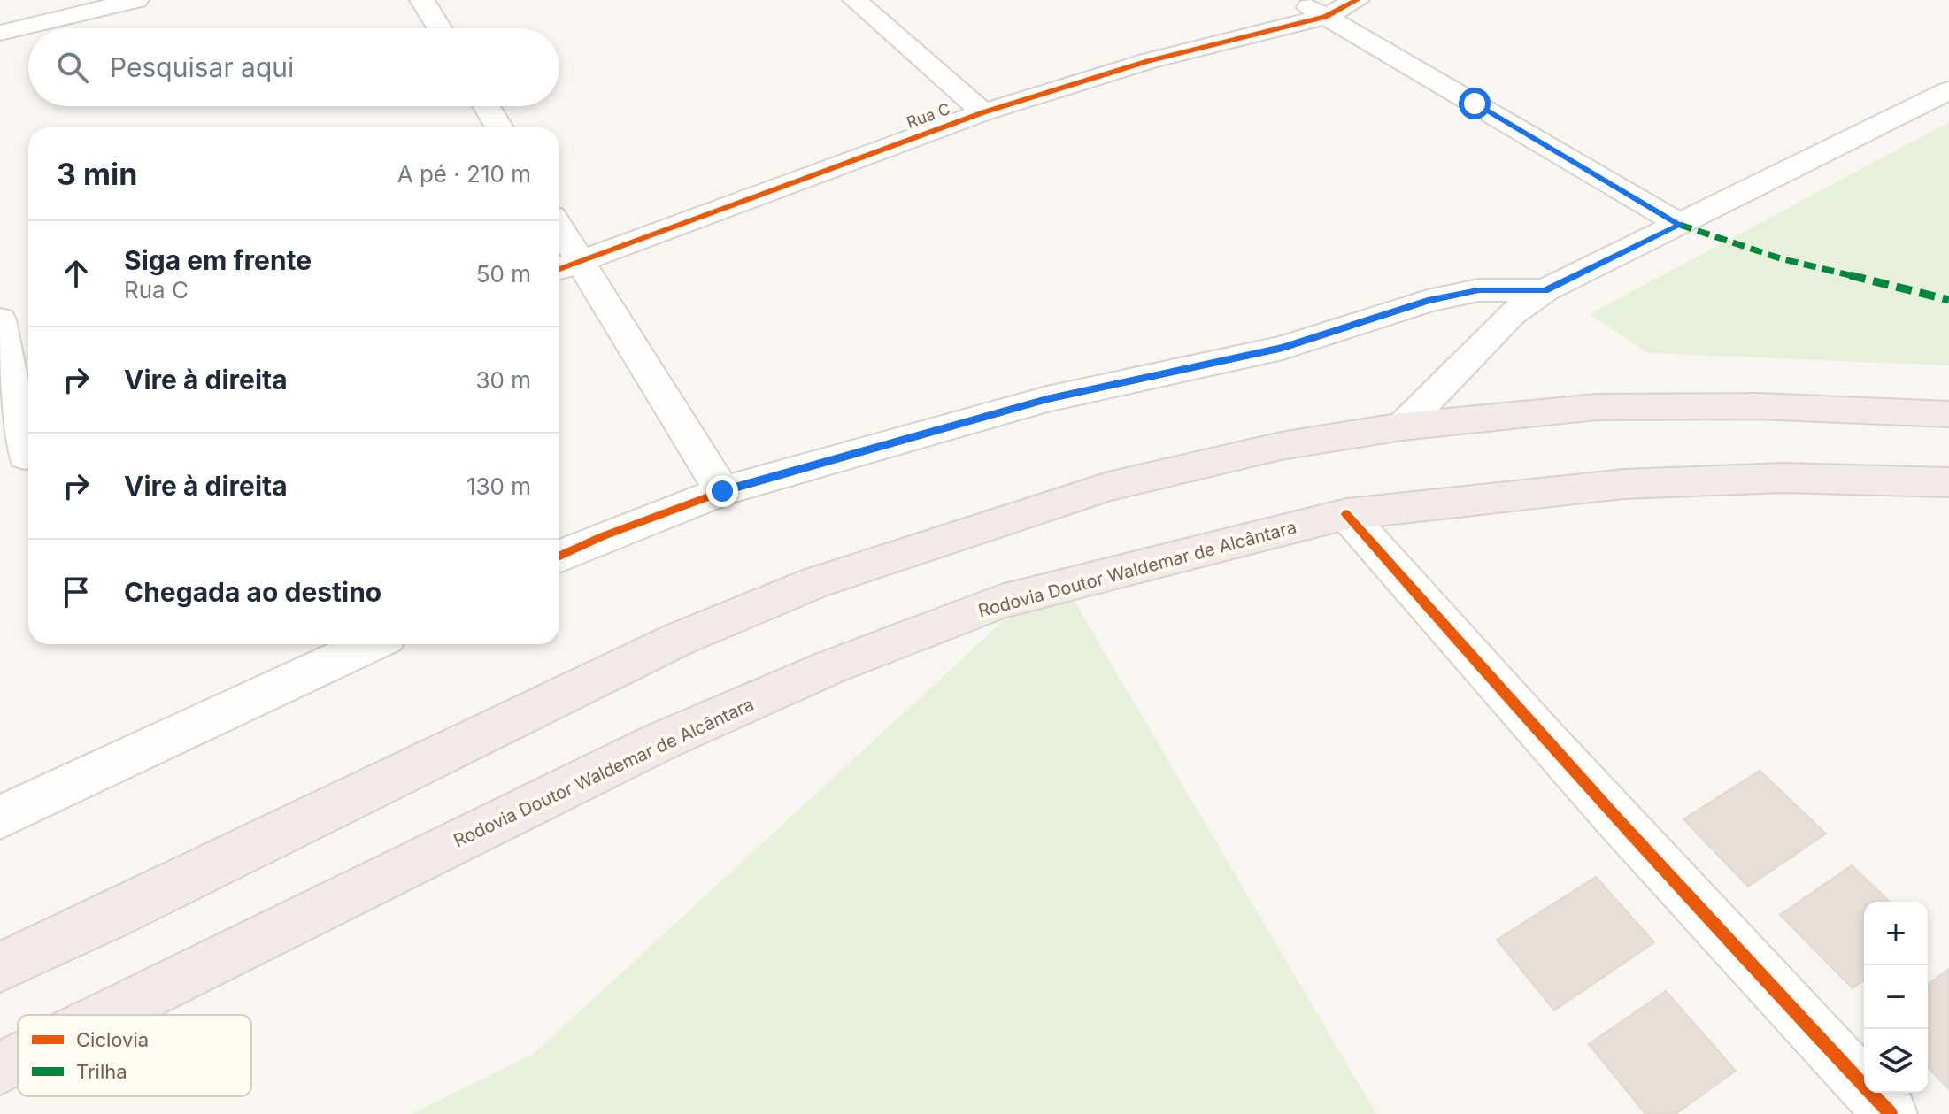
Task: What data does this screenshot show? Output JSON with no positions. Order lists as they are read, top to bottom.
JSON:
{
  "streets": {
    "highway": ["Rodovia Doutor Waldemar de Alcântara"],
    "street": ["Rua C"]
  },
  "legend": ["Ciclovia", "Trilha"],
  "page": {
    "search": "Pesquisar aqui",
    "heading": ["3 min", "A pé · 210 m"],
    "list": [
      ["Siga em frente", "Rua C", "50 m"],
      ["Vire à direita", "30 m"],
      ["Vire à direita", "130 m"],
      "Chegada ao destino"
    ],
    "map_buttons": ["+", "−"]
  }
}
